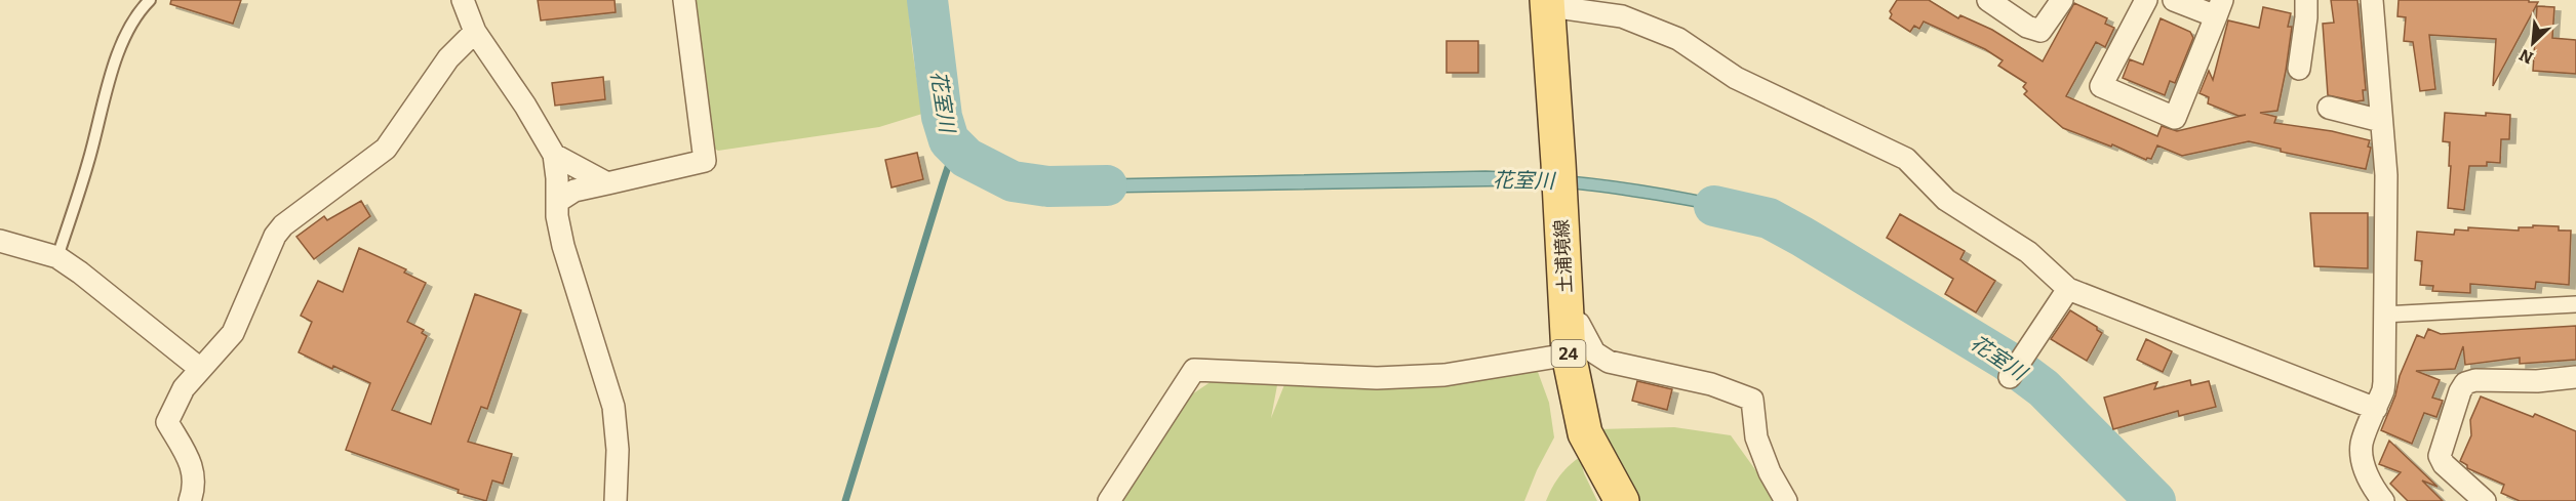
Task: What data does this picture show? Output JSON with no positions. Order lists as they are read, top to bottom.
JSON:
{
  "streets": {
    "main road": ["土浦境線", "24"]
  },
  "water": ["花室川"],
  "north": "bottom left"
}
